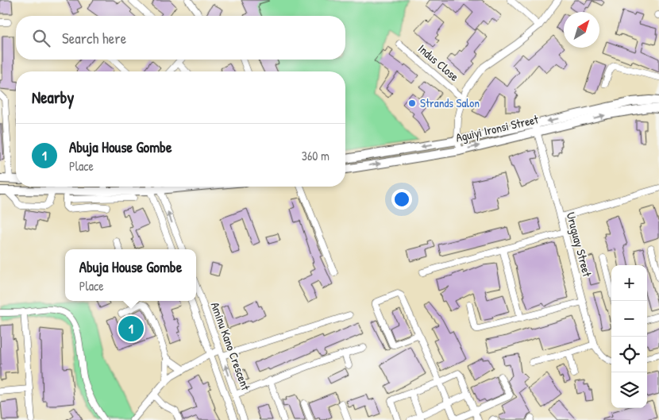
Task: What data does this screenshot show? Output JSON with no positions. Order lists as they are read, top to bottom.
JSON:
{
  "streets": {
    "main road": ["Aguiyi Ironsi Street"],
    "street": ["Indus Close", "Uruguay Street", "Aminu Kano Crescent"]
  },
  "crossings": [
    ["Aguiyi Ironsi Street", "Uruguay Street"]
  ],
  "places": ["Strands Salon"],
  "north": "top right",
  "page": {
    "search": "Search here",
    "heading": "Nearby",
    "list": [
      {
        "mark": "1",
        "name": "Abuja House Gombe",
        "note": "Place",
        "value": "360 m"
      }
    ],
    "popup": ["Abuja House Gombe", "Place"],
    "map_buttons": ["+", "−"],
    "pins": "1"
  }
}
